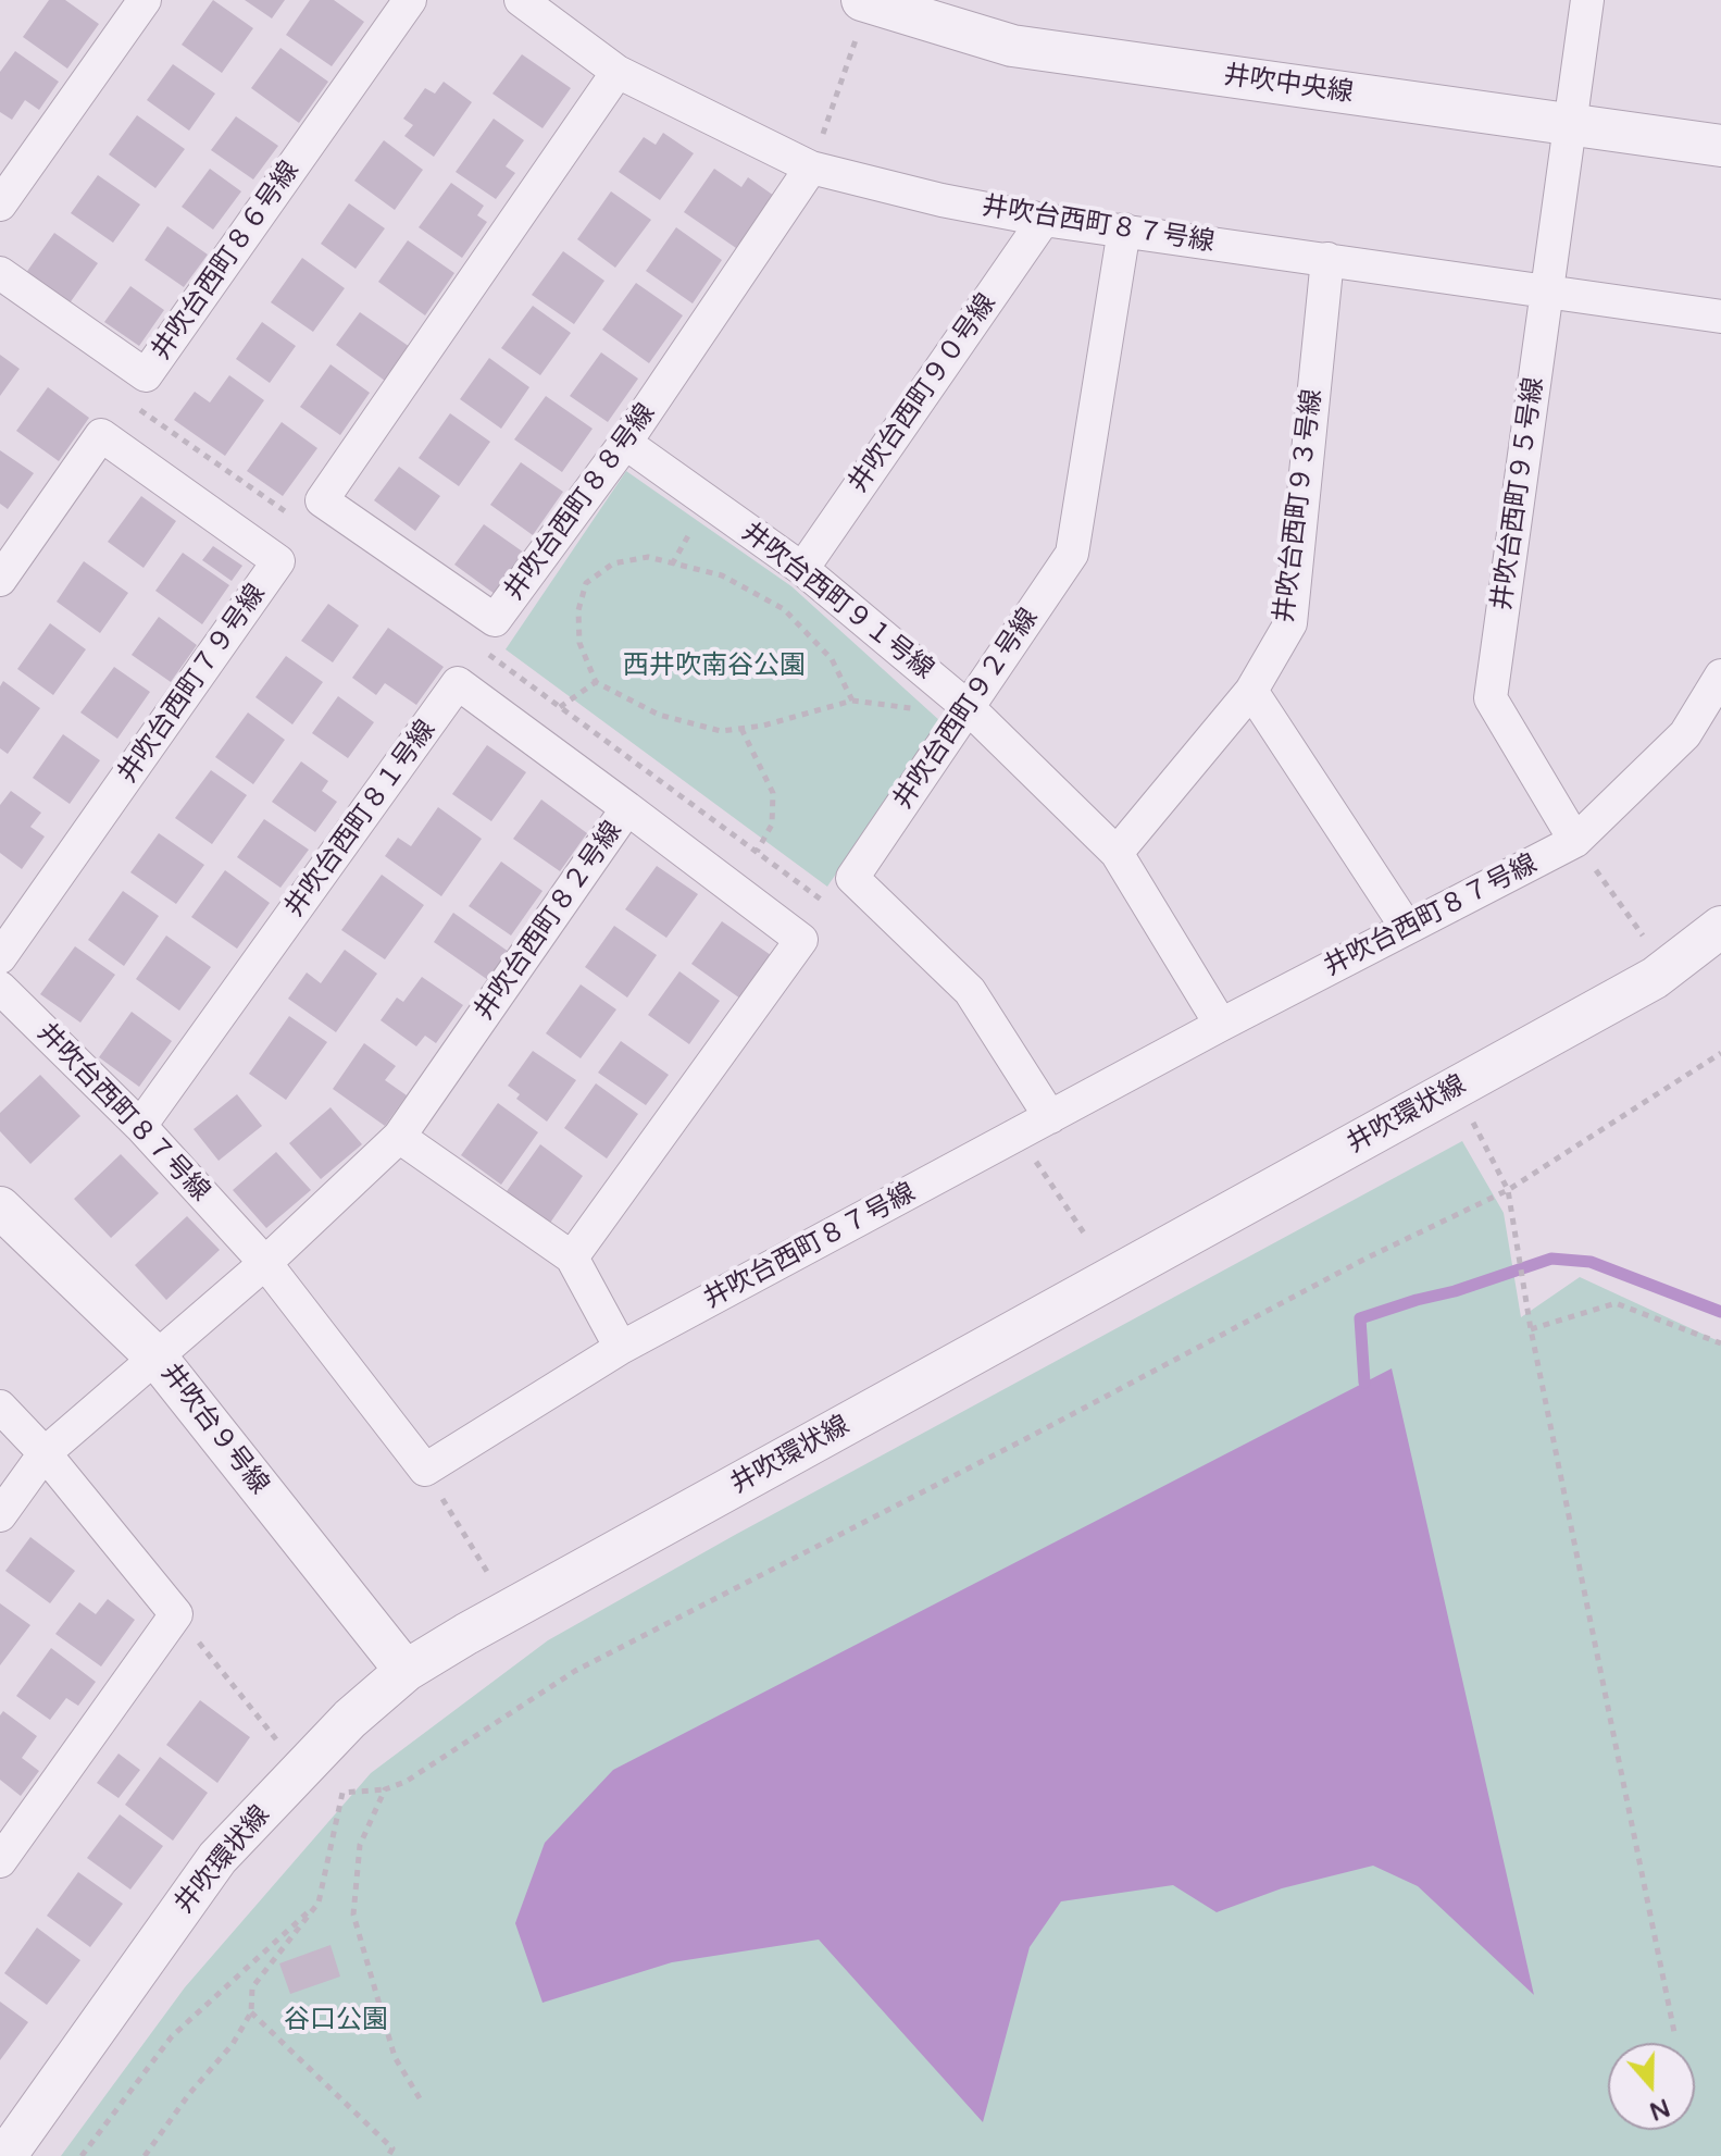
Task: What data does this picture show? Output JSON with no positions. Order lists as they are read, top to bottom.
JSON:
{
  "streets": {
    "street": [
      "井吹中央線",
      "井吹台西町８７号線",
      "井吹台西町８６号線",
      "井吹台西町９０号線",
      "井吹台西町９５号線",
      "井吹台西町８８号線",
      "井吹台西町９３号線",
      "井吹台西町９１号線",
      "井吹台西町７９号線",
      "井吹台西町９２号線",
      "井吹台西町８１号線",
      "井吹台西町８２号線",
      "井吹環状線",
      "井吹台９号線"
    ]
  },
  "crossings": [
    ["井吹中央線", "井吹台西町９５号線"],
    ["井吹台西町８７号線", "井吹台西町９０号線"],
    ["井吹台西町８７号線", "井吹台西町９５号線"],
    ["井吹台西町８７号線", "井吹台西町８８号線"],
    ["井吹台西町８７号線", "井吹台西町９３号線"],
    ["井吹台西町８７号線", "井吹台西町９１号線"],
    ["井吹台西町８７号線", "井吹台西町９２号線"],
    ["井吹台西町８７号線", "井吹台西町８１号線"],
    ["井吹台西町８７号線", "井吹台西町８２号線"],
    ["井吹台西町９０号線", "井吹台西町９１号線"],
    ["井吹台西町８８号線", "井吹台西町９１号線"],
    ["井吹台西町９３号線", "井吹台西町９１号線"],
    ["井吹台西町９１号線", "井吹台西町９２号線"],
    ["井吹台西町８１号線", "井吹台西町８２号線"],
    ["井吹台西町８２号線", "井吹台９号線"],
    ["井吹環状線", "井吹台９号線"]
  ],
  "parks": ["西井吹南谷公園", "谷口公園"],
  "north": "bottom"
}
